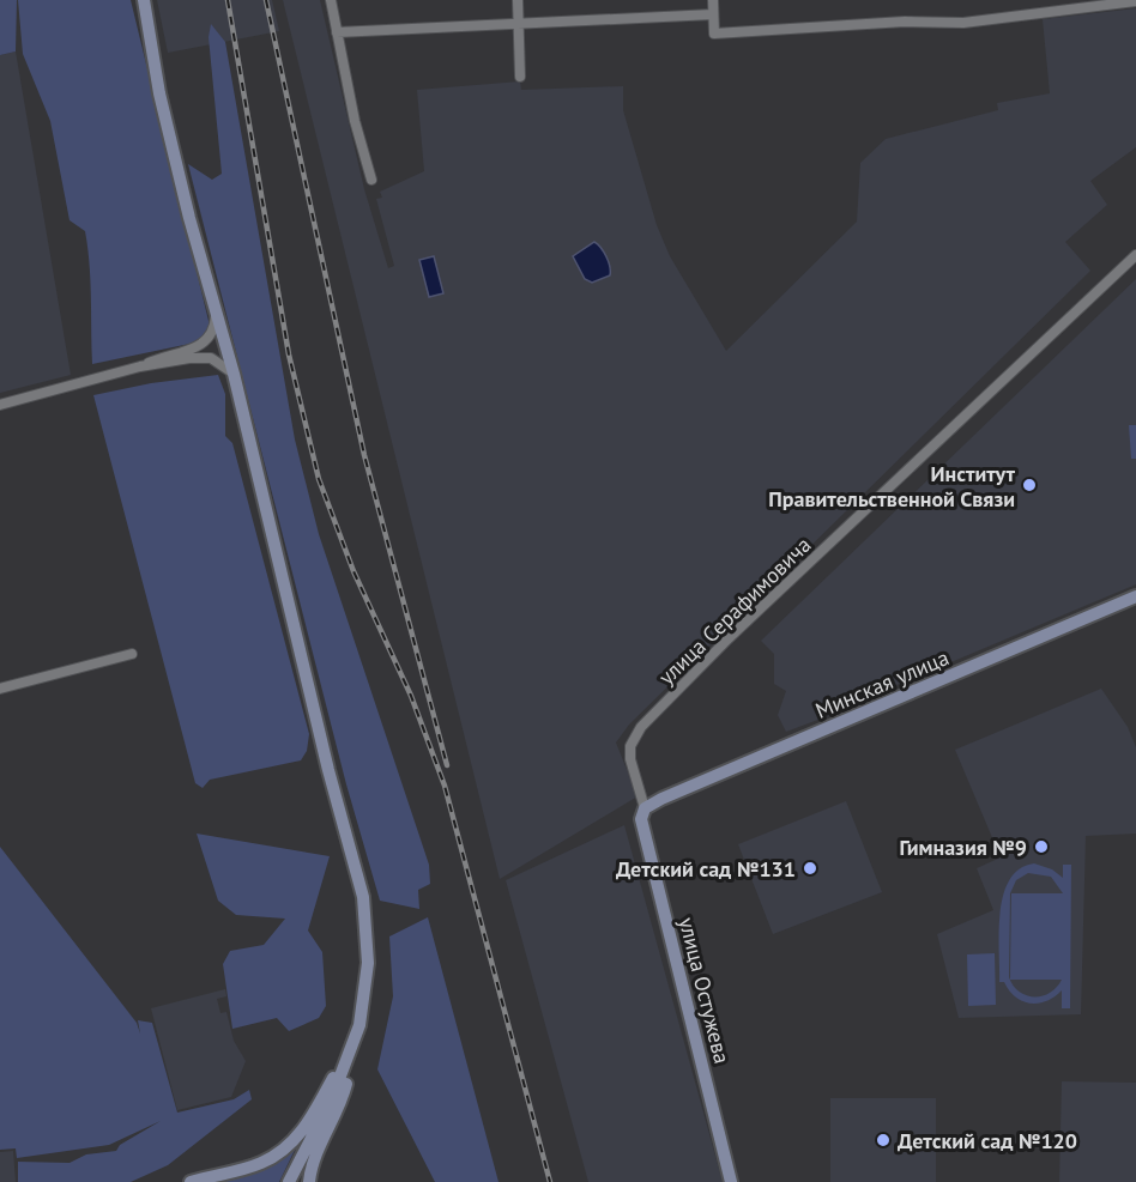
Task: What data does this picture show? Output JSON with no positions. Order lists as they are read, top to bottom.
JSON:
{
  "streets": {
    "street": ["улица Серафимовича", "Минская улица", "улица Остужева"]
  },
  "crossings": [
    ["улица Серафимовича", "Минская улица"],
    ["улица Серафимовича", "улица Остужева"],
    ["Минская улица", "улица Остужева"]
  ],
  "places": [
    "Институт Правительственной Связи",
    "Гимназия №9",
    "Детский сад №131",
    "Детский сад №120"
  ]
}
